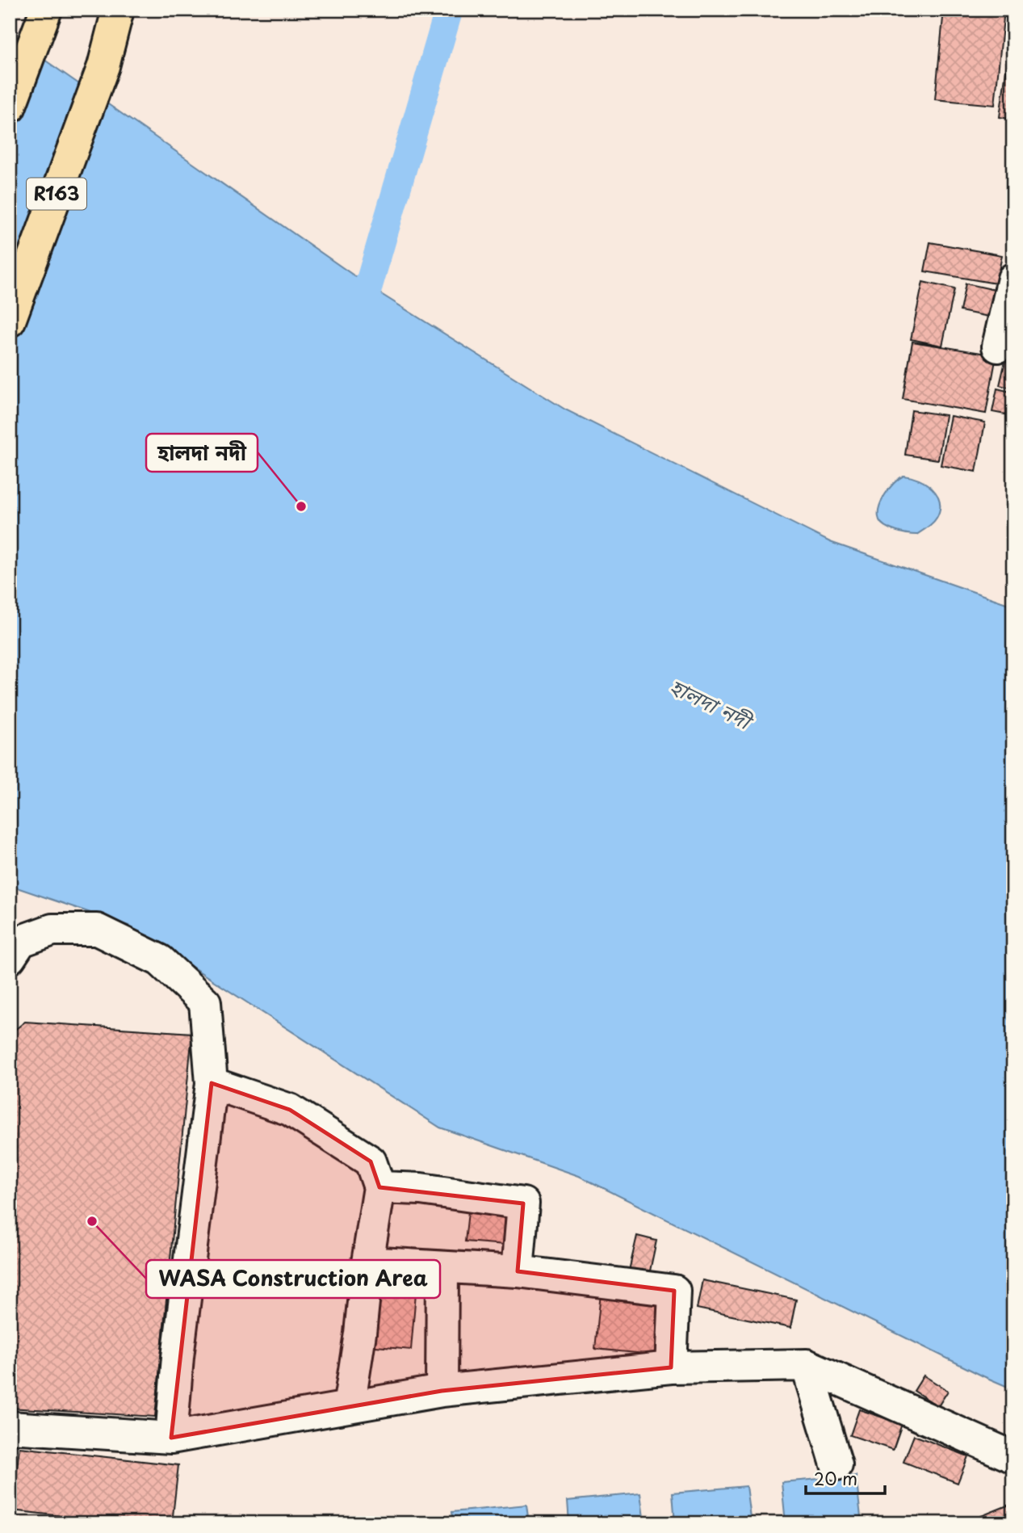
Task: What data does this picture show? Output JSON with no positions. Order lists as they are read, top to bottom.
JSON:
{
  "streets": {
    "main road": ["R163"]
  },
  "water": ["হালদা নদী"],
  "places": ["হালদা নদী", "WASA Construction Area"],
  "scale_bar": "20 m"
}
